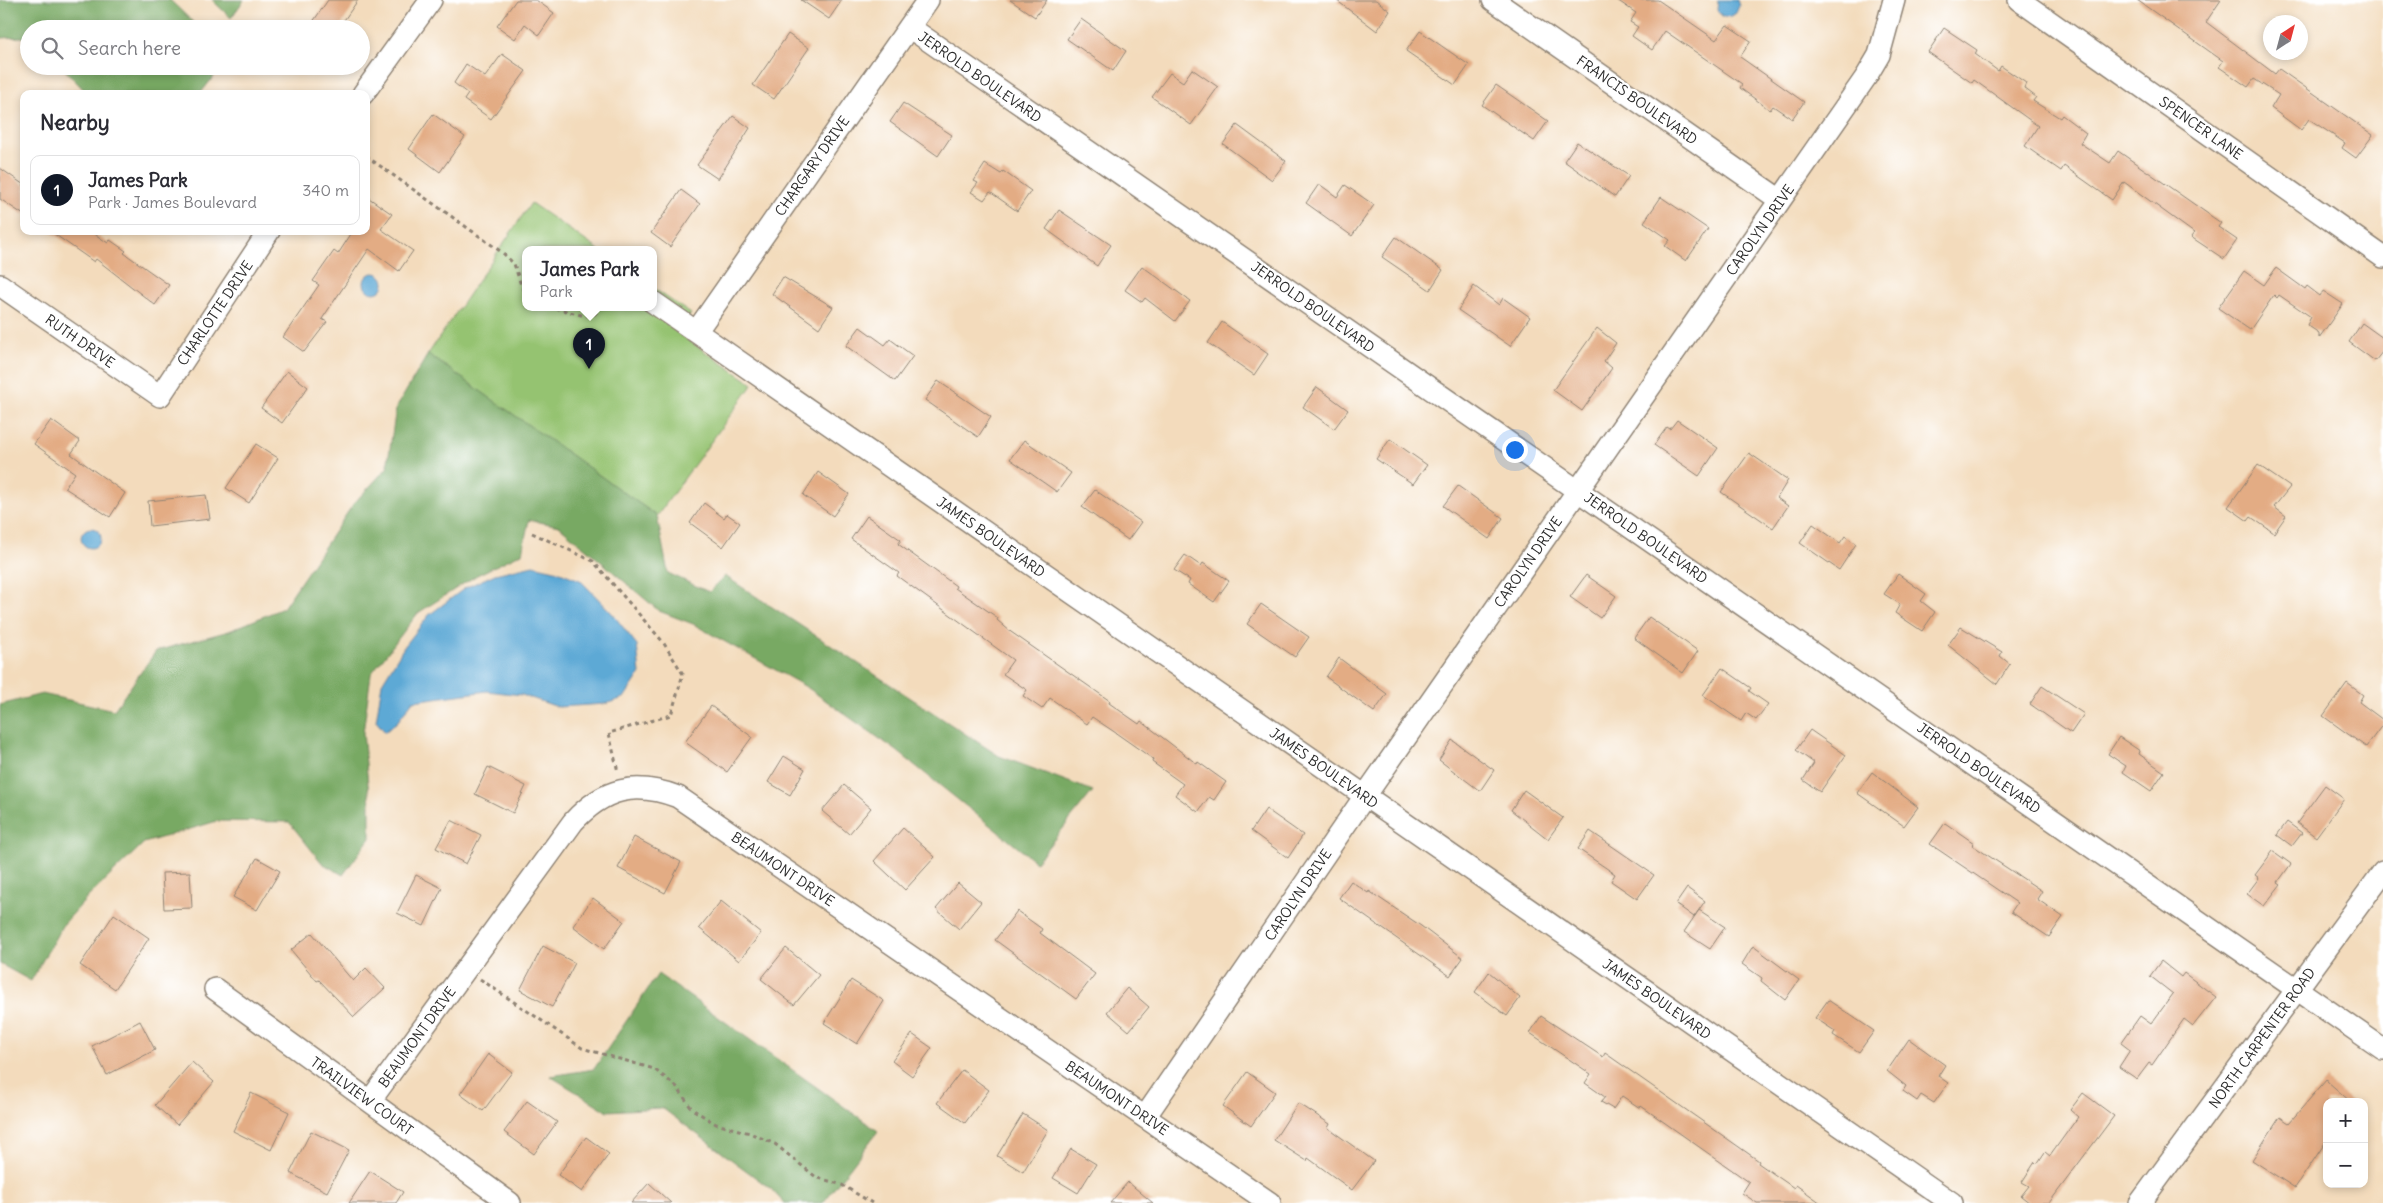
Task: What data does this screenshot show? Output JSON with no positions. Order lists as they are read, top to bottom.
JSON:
{
  "streets": {
    "street": [
      "JERROLD BOULEVARD",
      "FRANCIS BOULEVARD",
      "SPENCER LANE",
      "CHARGARY DRIVE",
      "CAROLYN DRIVE",
      "CHARLOTTE DRIVE",
      "RUTH DRIVE",
      "JAMES BOULEVARD",
      "BEAUMONT DRIVE",
      "NORTH CARPENTER ROAD",
      "TRAILVIEW COURT"
    ]
  },
  "crossings": [
    ["JERROLD BOULEVARD", "CHARGARY DRIVE"],
    ["JERROLD BOULEVARD", "CAROLYN DRIVE"],
    ["JERROLD BOULEVARD", "NORTH CARPENTER ROAD"],
    ["FRANCIS BOULEVARD", "CAROLYN DRIVE"],
    ["CHARGARY DRIVE", "JAMES BOULEVARD"],
    ["CAROLYN DRIVE", "JAMES BOULEVARD"],
    ["CAROLYN DRIVE", "BEAUMONT DRIVE"],
    ["CHARLOTTE DRIVE", "RUTH DRIVE"],
    ["BEAUMONT DRIVE", "TRAILVIEW COURT"]
  ],
  "north": "top right",
  "page": {
    "search": "Search here",
    "heading": "Nearby",
    "list": [
      {
        "mark": "1",
        "name": "James Park",
        "note": "Park · James Boulevard",
        "value": "340 m"
      }
    ],
    "popup": ["James Park", "Park"],
    "pins": "1",
    "map_buttons": ["+", "−"]
  }
}
